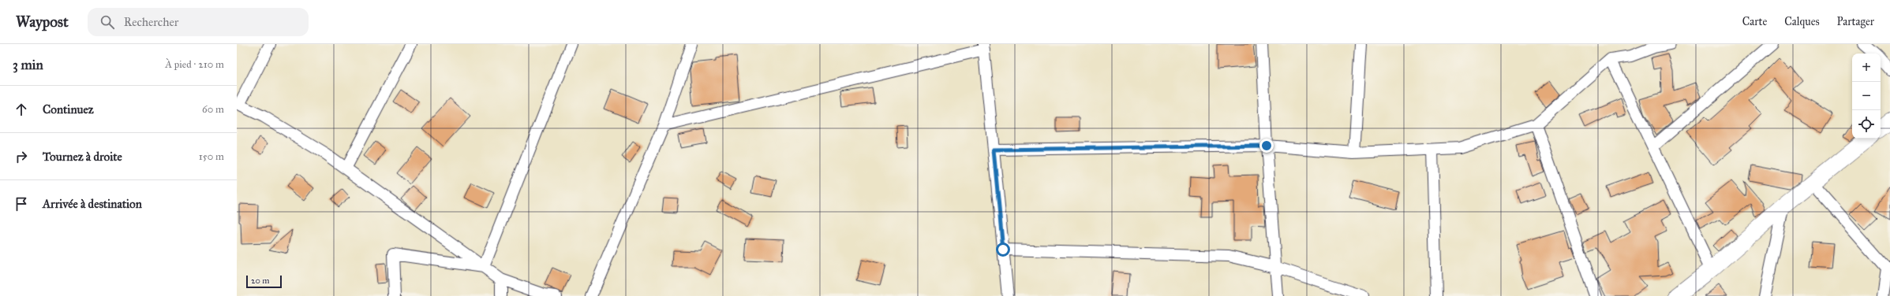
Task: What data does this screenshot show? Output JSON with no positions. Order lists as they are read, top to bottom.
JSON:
{
  "scale_bar": "20 m",
  "page": {
    "header": "Waypost",
    "search": "Rechercher",
    "nav": ["Carte", "Calques", "Partager"],
    "heading": ["3 min", "À pied · 210 m"],
    "map_buttons": ["+", "−"],
    "list": [
      ["Continuez", "60 m"],
      ["Tournez à droite", "150 m"],
      "Arrivée à destination"
    ],
    "scale": "20 m"
  }
}
